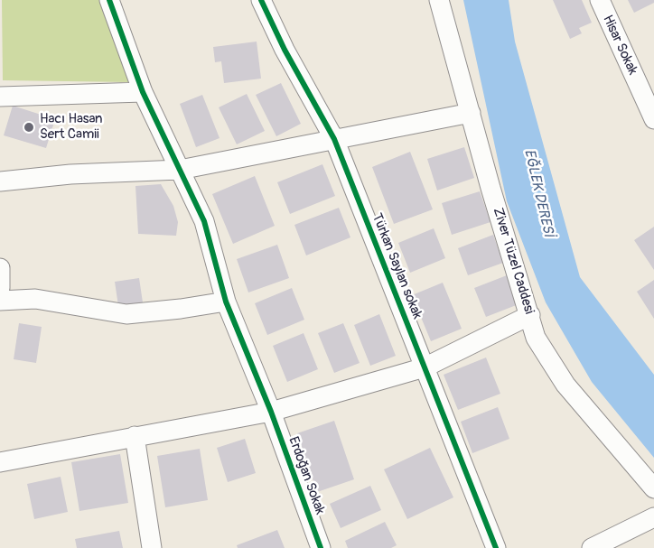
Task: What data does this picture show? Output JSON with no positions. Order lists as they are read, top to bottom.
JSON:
{
  "streets": {
    "street": [
      "Hisar Sokak",
      "Ziver Tüzel Caddesi",
      "Türkan Saylan sokak",
      "Erdoğan Sokak"
    ]
  },
  "water": ["EĞLEK DERESİ"],
  "places": ["Hacı Hasan Sert Camii"]
}
